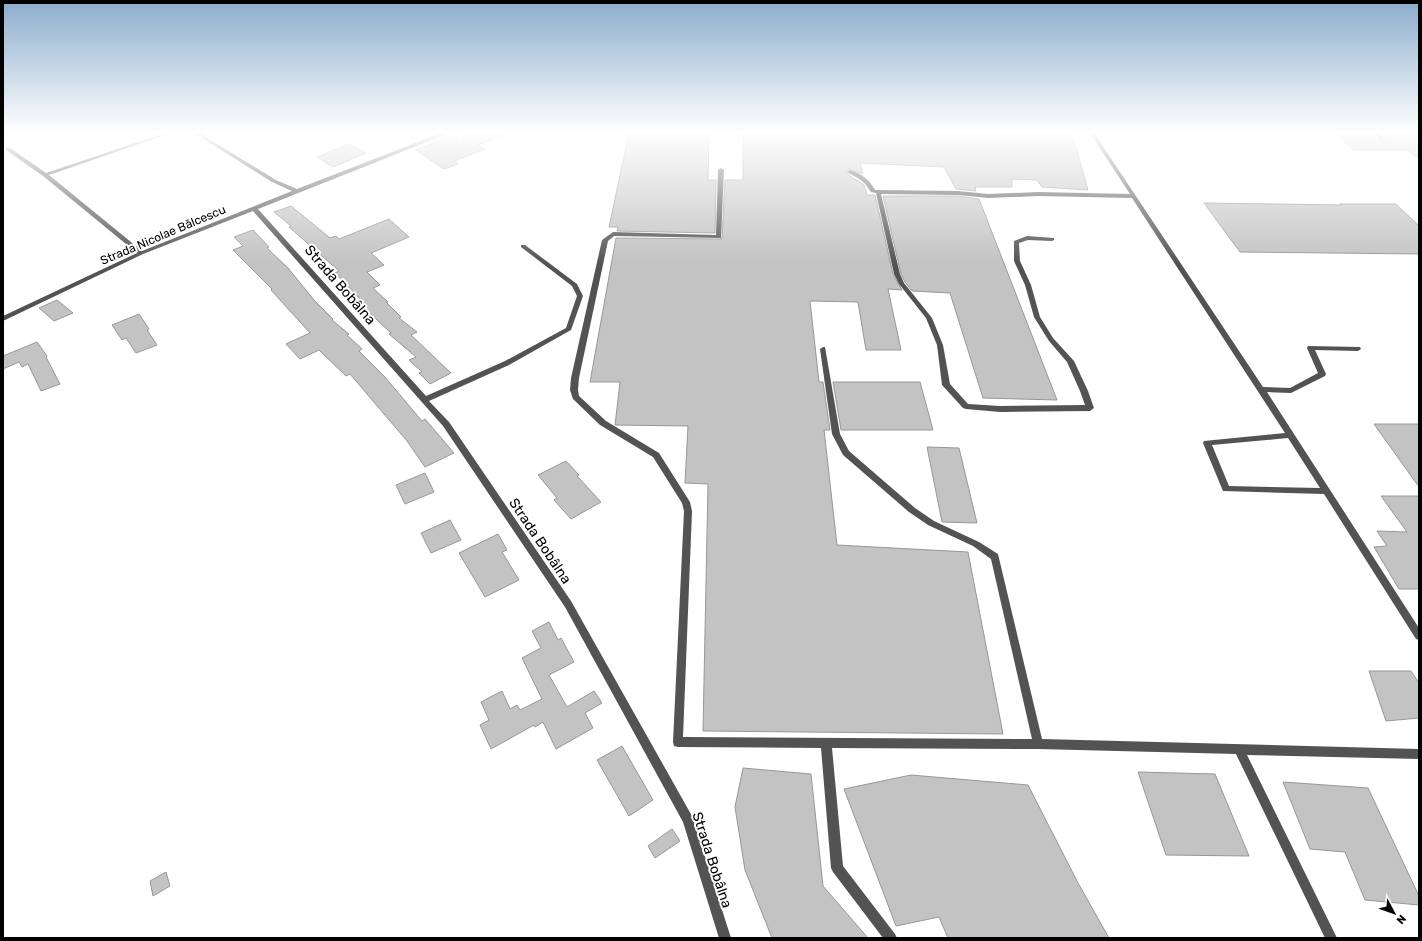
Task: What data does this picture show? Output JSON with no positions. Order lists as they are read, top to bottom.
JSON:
{
  "streets": {
    "street": ["Strada Nicolae Bălcescu", "Strada Bobâlna"]
  },
  "crossings": [
    ["Strada Nicolae Bălcescu", "Strada Bobâlna"]
  ],
  "north": "bottom right"
}
